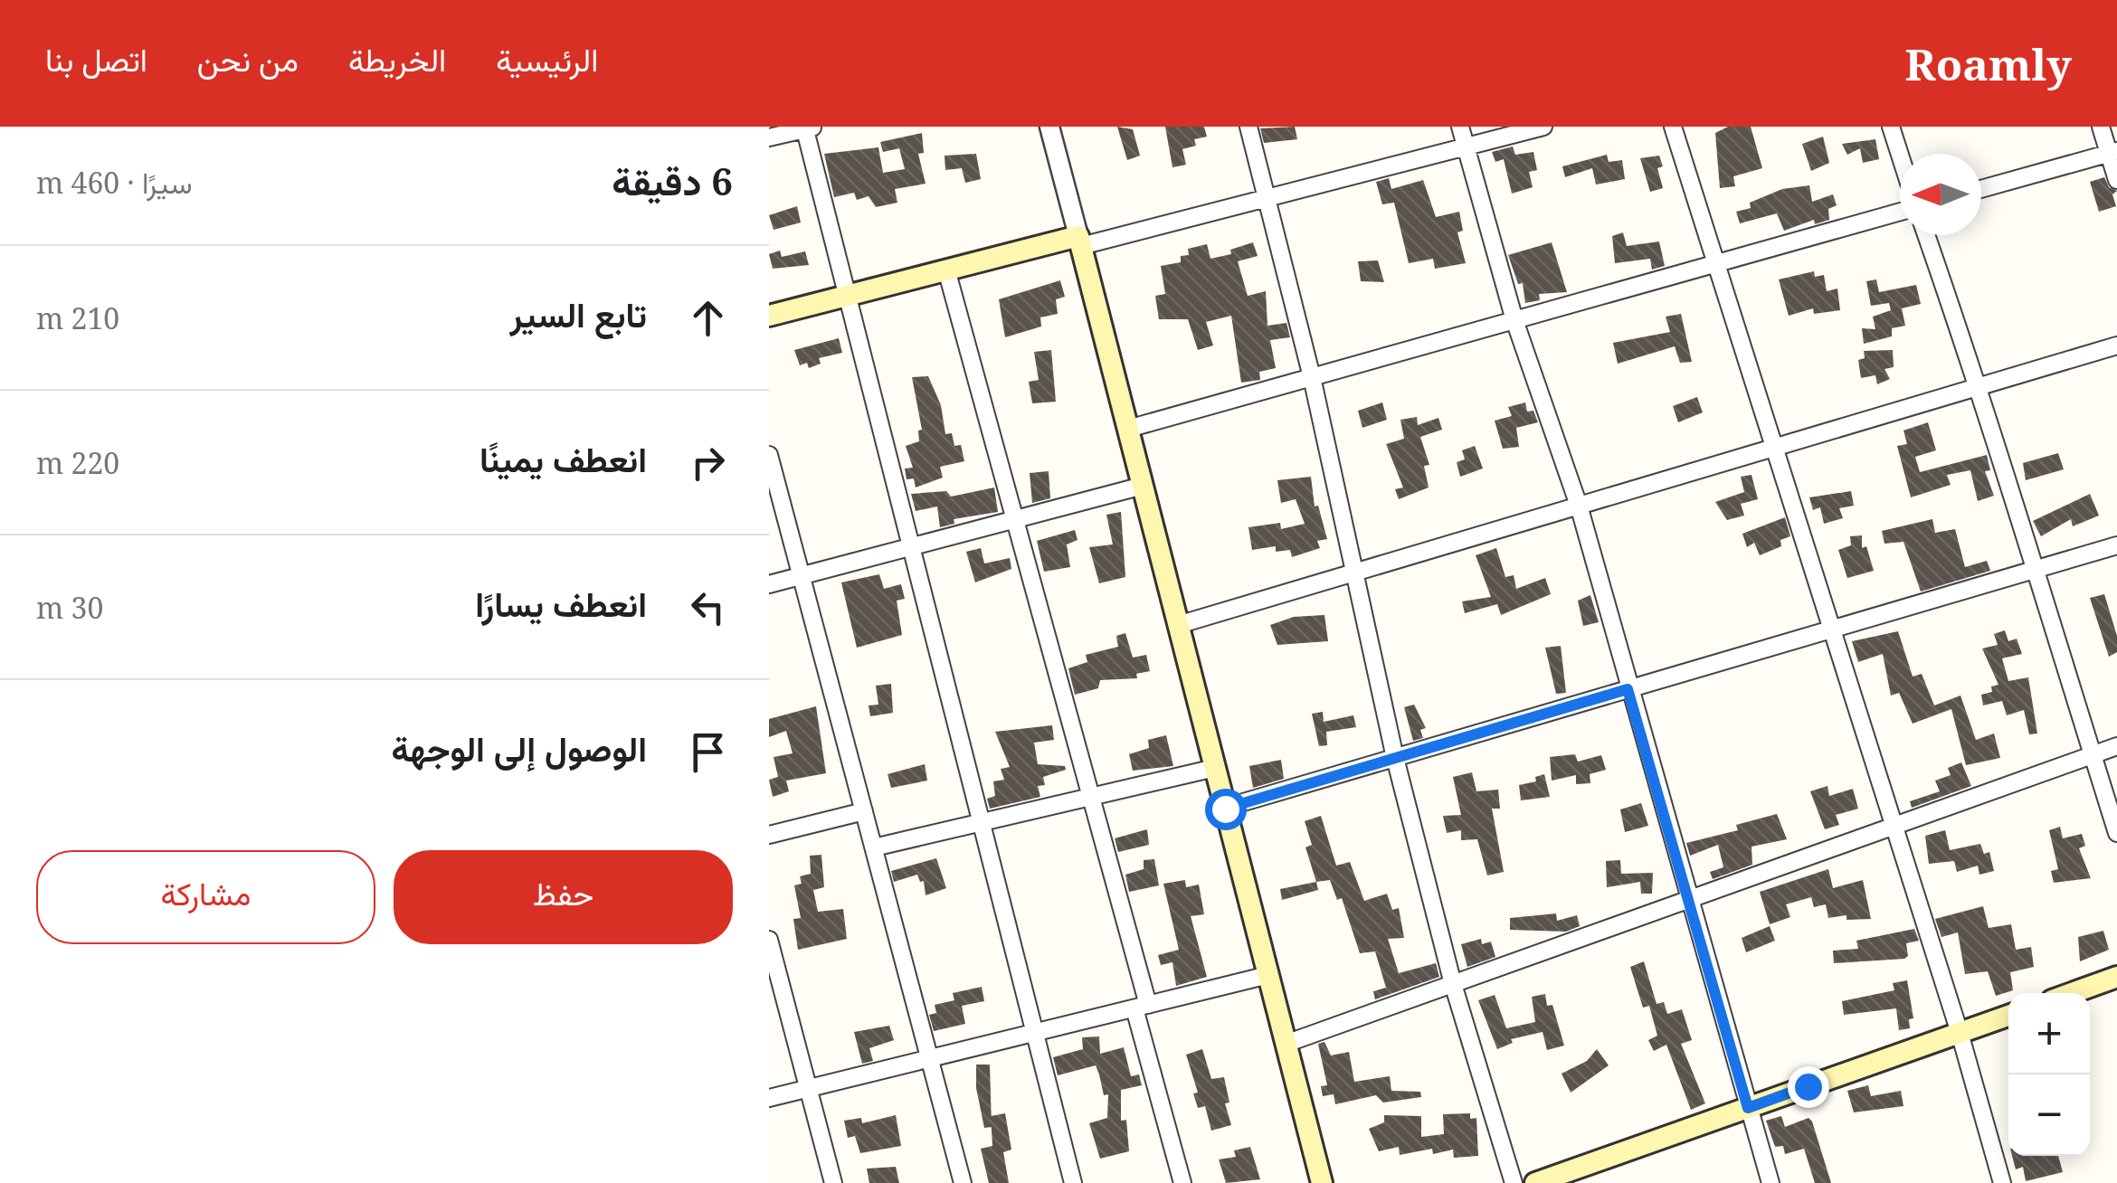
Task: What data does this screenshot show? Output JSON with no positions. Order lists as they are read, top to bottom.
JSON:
{
  "north": "left",
  "page": {
    "header": "Roamly",
    "nav": [
      "الرئيسية",
      "الخريطة",
      "من نحن",
      "اتصل بنا"
    ],
    "heading": ["6 دقيقة", "سيرًا · 460 m"],
    "list": [
      ["تابع السير", "210 m"],
      ["انعطف يمينًا", "220 m"],
      ["انعطف يسارًا", "30 m"],
      "الوصول إلى الوجهة"
    ],
    "buttons": ["حفظ", "مشاركة"],
    "map_buttons": ["+", "−"]
  }
}
